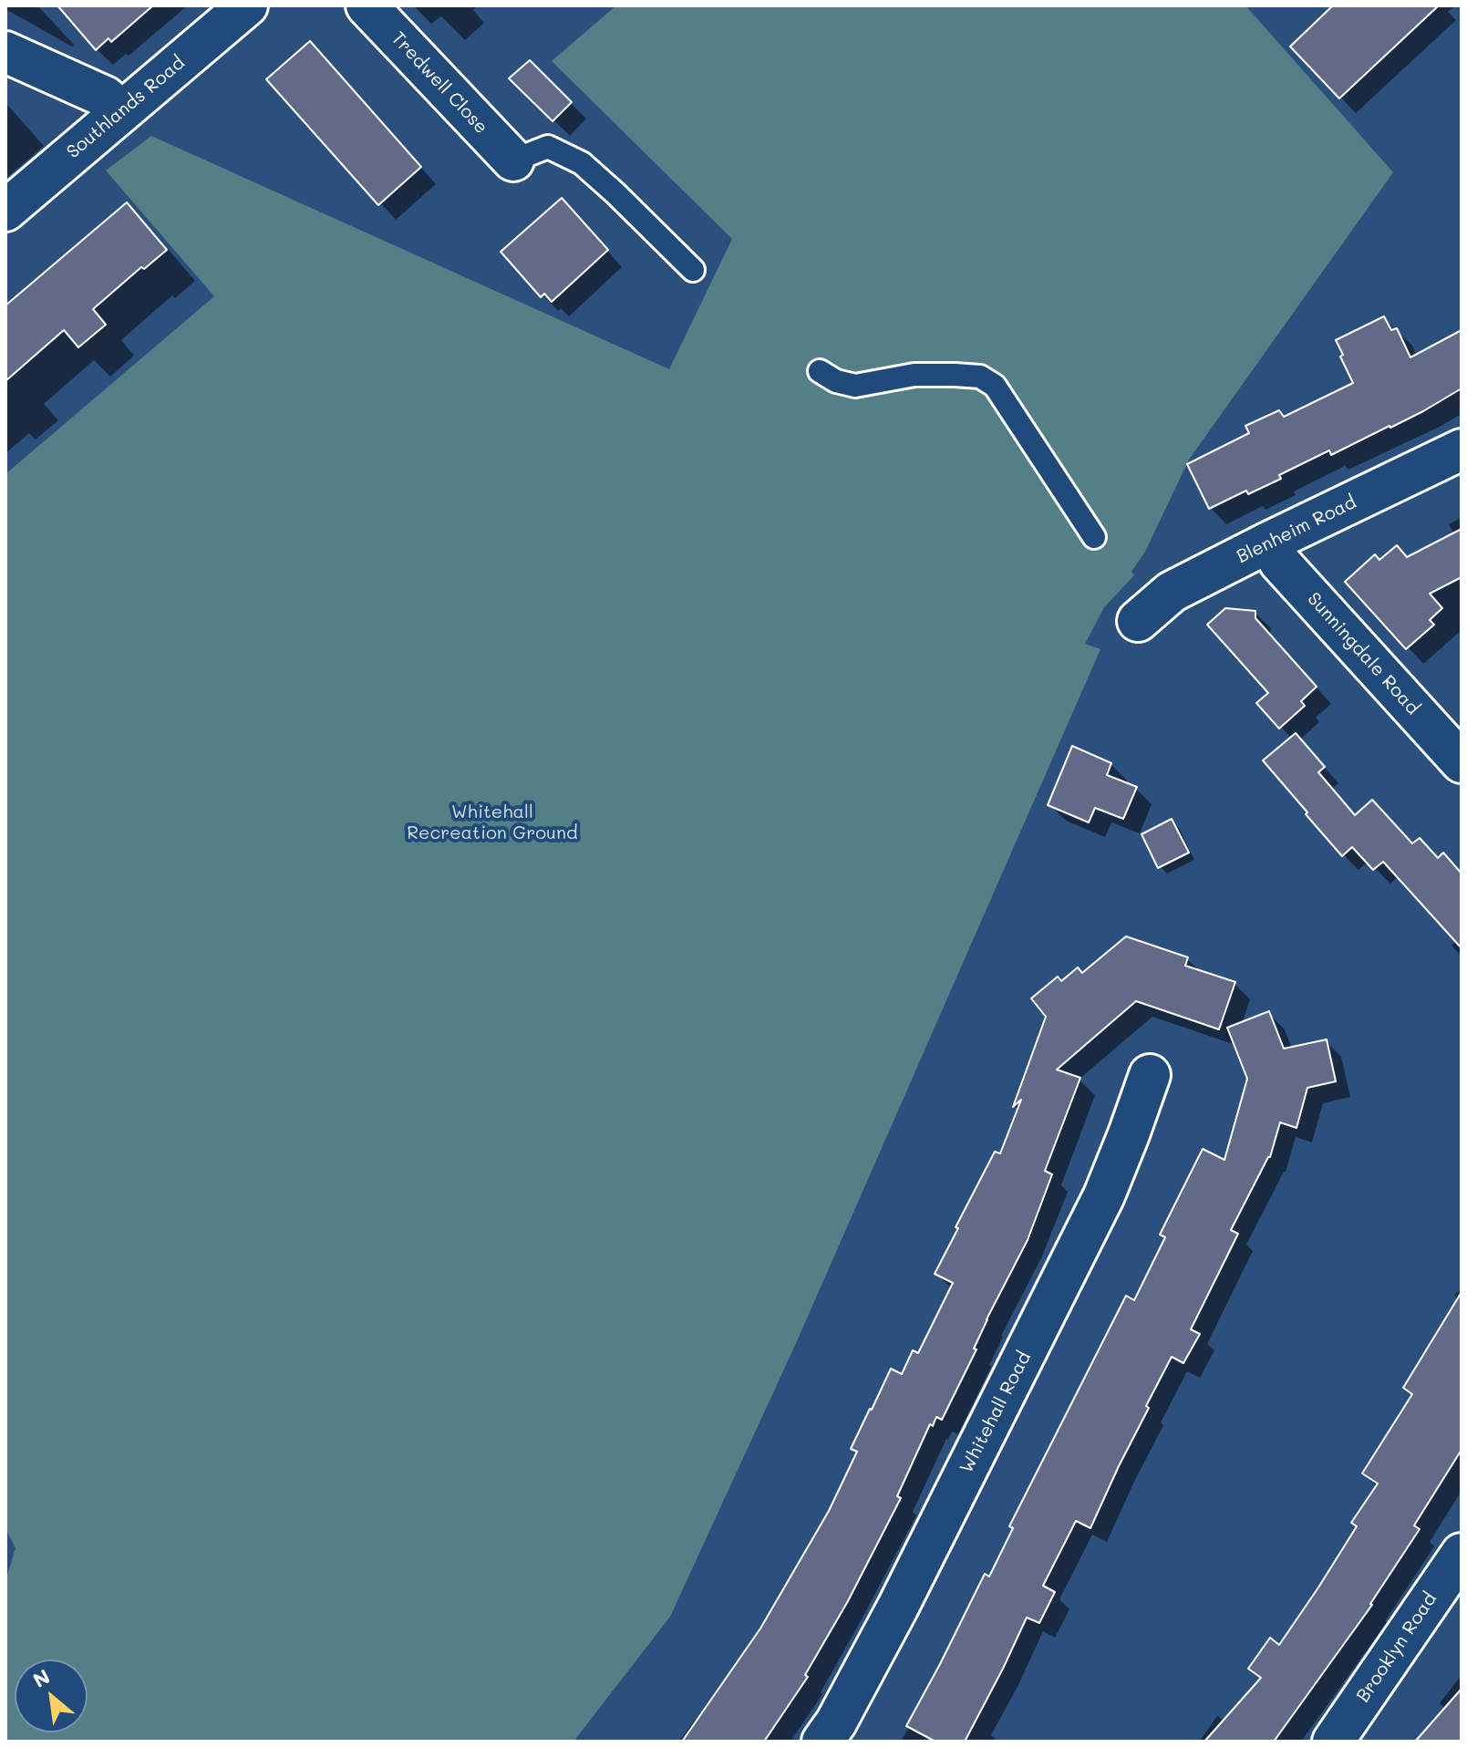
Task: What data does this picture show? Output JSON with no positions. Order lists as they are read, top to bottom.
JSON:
{
  "streets": {
    "street": [
      "Tredwell Close",
      "Southlands Road",
      "Blenheim Road",
      "Sunningdale Road",
      "Whitehall Road",
      "Brooklyn Road"
    ]
  },
  "crossings": [
    ["Blenheim Road", "Sunningdale Road"]
  ],
  "parks": ["Whitehall Recreation Ground"],
  "north": "top left"
}
